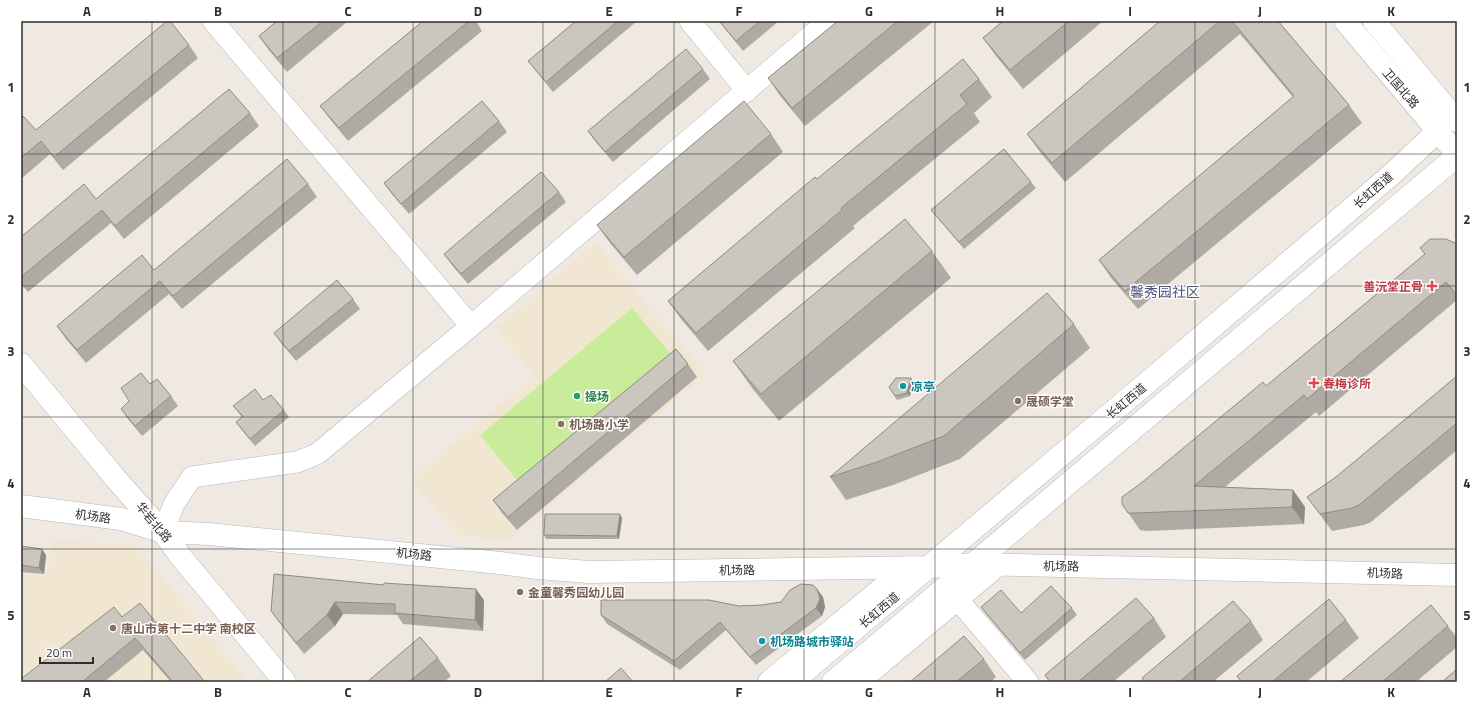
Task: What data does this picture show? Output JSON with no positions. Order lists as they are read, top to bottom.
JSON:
{
  "streets": {
    "street": [
      "卫国北路",
      "长虹西道",
      "机场路",
      "华岩北路"
    ]
  },
  "crossings": [
    ["卫国北路", "长虹西道"],
    ["长虹西道", "机场路"],
    ["机场路", "华岩北路"]
  ],
  "districts": ["馨秀园社区"],
  "places": {
    "health": ["善沅堂正骨", "春梅诊所"],
    "other": [
      "凉亭",
      "操场",
      "晟硕学堂",
      "机场路小学",
      "金童馨秀园幼儿园",
      "唐山市第十二中学 南校区",
      "机场路城市驿站"
    ]
  },
  "scale_bar": "20 m",
  "grid": {
    "columns": [
      "A",
      "B",
      "C",
      "D",
      "E",
      "F",
      "G",
      "H",
      "I",
      "J",
      "K"
    ],
    "rows": [
      "1",
      "2",
      "3",
      "4",
      "5"
    ]
  }
}
